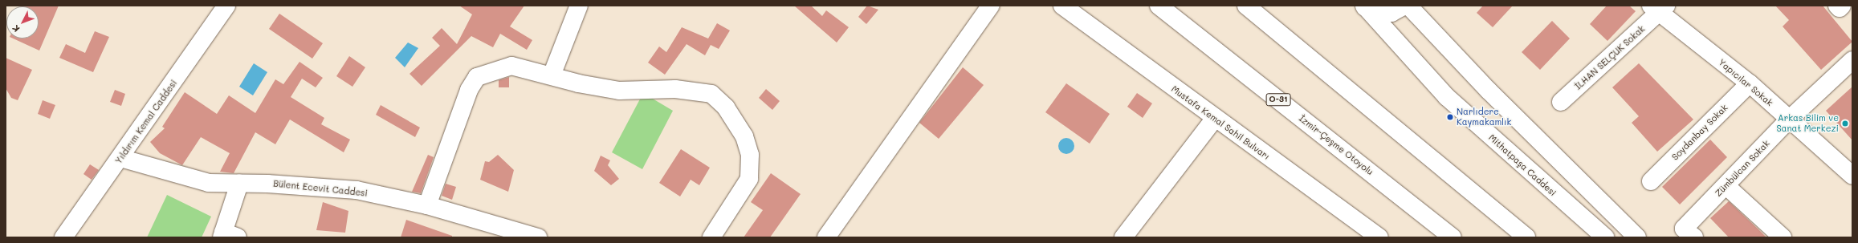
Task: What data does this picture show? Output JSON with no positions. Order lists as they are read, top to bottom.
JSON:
{
  "streets": {
    "main road": [
      "İLHAN SELÇUK Sokak",
      "Yapıcılar Sokak",
      "O-31",
      "Yıldırım Kemal Caddesi",
      "Mustafa Kemal Sahil Bulvarı",
      "Soydanbay Sokak",
      "İzmir-Çeşme Otoyolu",
      "Mithatpaşa Caddesi",
      "Zümbülcan Sokak",
      "Bülent Ecevit Caddesi"
    ]
  },
  "crossings": [
    ["İLHAN SELÇUK Sokak", "Yapıcılar Sokak"],
    ["Yapıcılar Sokak", "Soydanbay Sokak"],
    ["Yapıcılar Sokak", "Zümbülcan Sokak"],
    ["Yıldırım Kemal Caddesi", "Bülent Ecevit Caddesi"]
  ],
  "places": ["Narlıdere Kaymakamlık", "Arkas Bilim ve Sanat Merkezi"],
  "north": "bottom left"
}
